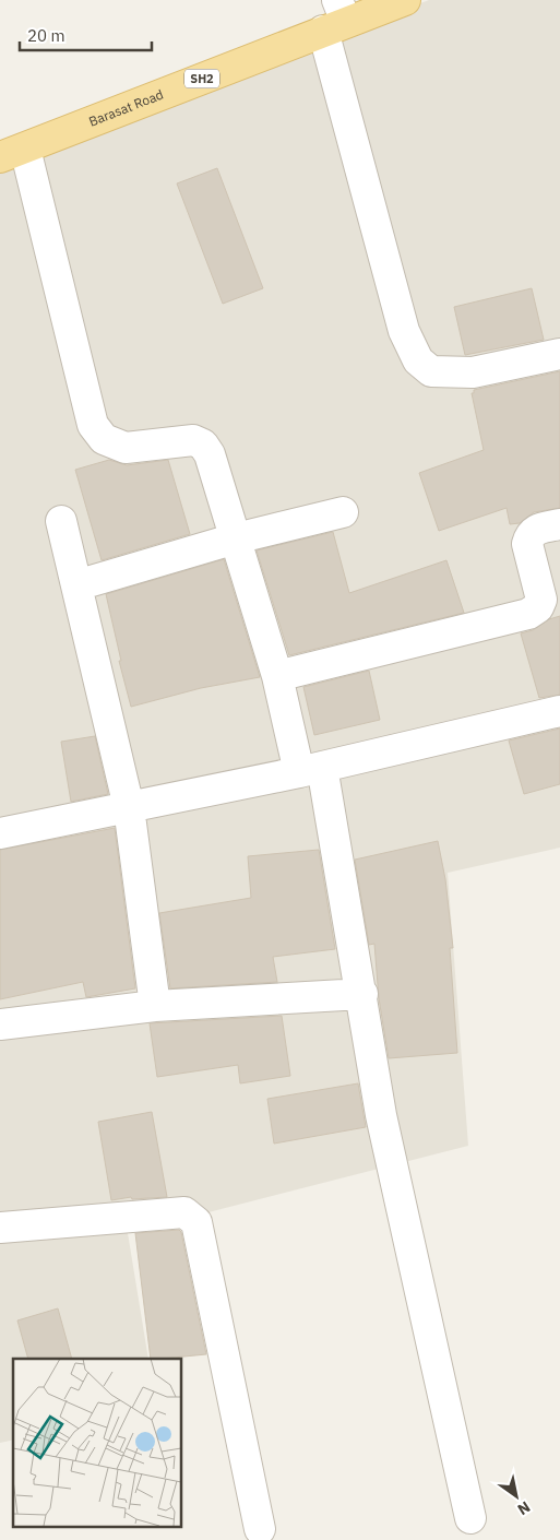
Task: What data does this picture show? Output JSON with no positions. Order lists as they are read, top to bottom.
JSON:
{
  "streets": {
    "main road": ["SH2", "Barasat Road"]
  },
  "scale_bar": "20 m",
  "north": "bottom right"
}
